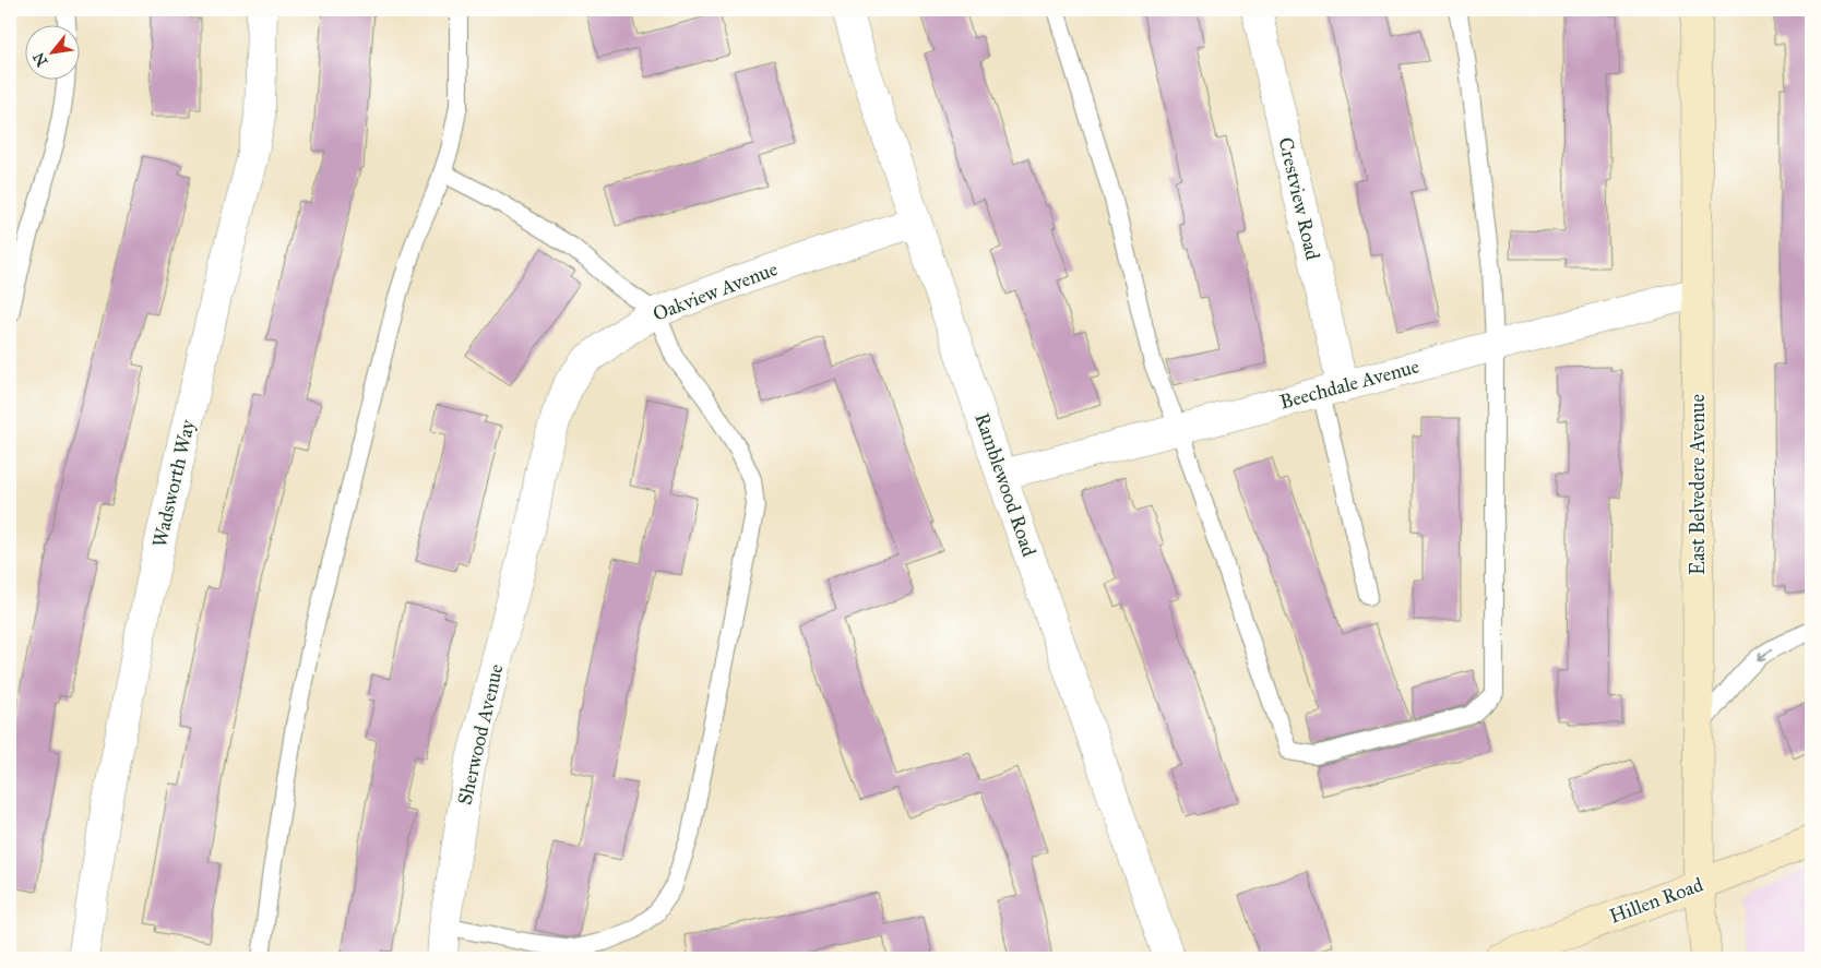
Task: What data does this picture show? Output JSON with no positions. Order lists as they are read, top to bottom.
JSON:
{
  "streets": {
    "main road": ["East Belvedere Avenue", "Hillen Road"],
    "street": [
      "Crestview Road",
      "Oakview Avenue",
      "Beechdale Avenue",
      "Wadsworth Way",
      "Ramblewood Road",
      "Sherwood Avenue"
    ]
  },
  "crossings": [
    ["Crestview Road", "Beechdale Avenue"],
    ["Oakview Avenue", "Ramblewood Road"],
    ["Oakview Avenue", "Sherwood Avenue"],
    ["Beechdale Avenue", "Ramblewood Road"],
    ["Beechdale Avenue", "East Belvedere Avenue"],
    ["East Belvedere Avenue", "Hillen Road"]
  ],
  "north": "bottom left"
}
